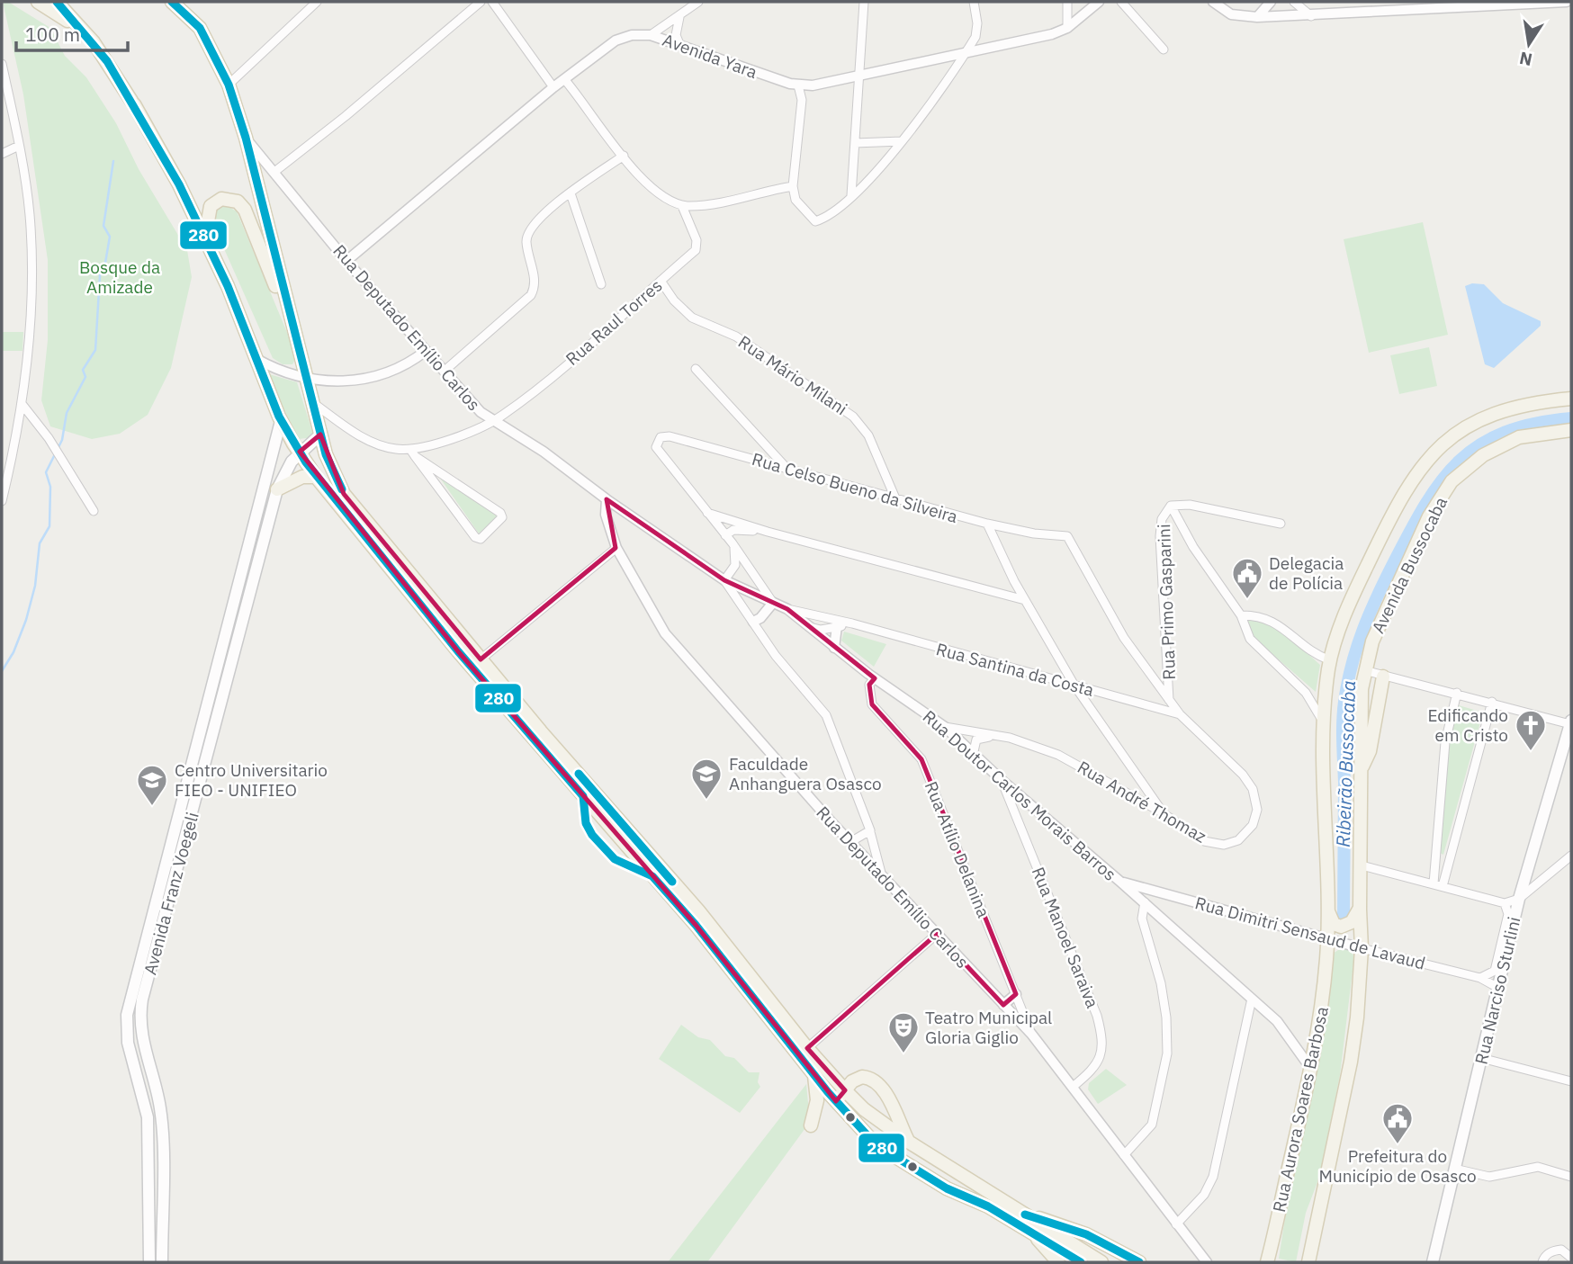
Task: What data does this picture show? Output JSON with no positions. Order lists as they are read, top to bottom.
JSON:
{
  "streets": {
    "main road": [
      "Avenida Bussocaba",
      "Avenida Franz Voegeli",
      "Rua Narciso Sturlini",
      "Rua Aurora Soares Barbosa"
    ],
    "street": [
      "Avenida Yara",
      "Rua Raul Torres",
      "Rua Deputado Emílio Carlos",
      "Rua Mário Milani",
      "Rua Celso Bueno da Silveira",
      "Rua Primo Gasparini",
      "Rua Santina da Costa",
      "Rua Doutor Carlos Morais Barros",
      "Rua André Thomaz",
      "Rua Atílio Delanina",
      "Rua Dimitri Sensaud de Lavaud",
      "Rua Manoel Saraiva"
    ]
  },
  "crossings": [
    ["Avenida Yara", "Rua Deputado Emílio Carlos"],
    ["Rua Raul Torres", "Rua Deputado Emílio Carlos"],
    ["Rua Raul Torres", "Rua Mário Milani"],
    ["Rua Deputado Emílio Carlos", "Rua Doutor Carlos Morais Barros"],
    ["Rua Deputado Emílio Carlos", "Rua Atílio Delanina"],
    ["Rua Deputado Emílio Carlos", "Rua Manoel Saraiva"],
    ["Rua Mário Milani", "Rua Celso Bueno da Silveira"],
    ["Rua Celso Bueno da Silveira", "Rua André Thomaz"],
    ["Rua Primo Gasparini", "Rua André Thomaz"],
    ["Rua Santina da Costa", "Rua Doutor Carlos Morais Barros"],
    ["Rua Santina da Costa", "Rua André Thomaz"],
    ["Rua Doutor Carlos Morais Barros", "Rua André Thomaz"],
    ["Rua Doutor Carlos Morais Barros", "Rua Atílio Delanina"],
    ["Rua Doutor Carlos Morais Barros", "Rua Dimitri Sensaud de Lavaud"],
    ["Rua Doutor Carlos Morais Barros", "Rua Manoel Saraiva"],
    ["Rua Doutor Carlos Morais Barros", "Rua Aurora Soares Barbosa"],
    ["Rua Dimitri Sensaud de Lavaud", "Rua Narciso Sturlini"],
    ["Rua Dimitri Sensaud de Lavaud", "Rua Aurora Soares Barbosa"]
  ],
  "water": ["Ribeirão Bussocaba"],
  "parks": ["Bosque da Amizade"],
  "places": {
    "public building": ["Delegacia de Polícia", "Prefeitura do Município de Osasco"],
    "church": ["Edificando em Cristo"],
    "school or university": ["Faculdade Anhanguera Osasco", "Centro Universitario FIEO - UNIFIEO"],
    "theatre": ["Teatro Municipal Gloria Giglio"]
  },
  "lines": ["transit line 280"],
  "scale_bar": "100 m",
  "north": "bottom"
}
